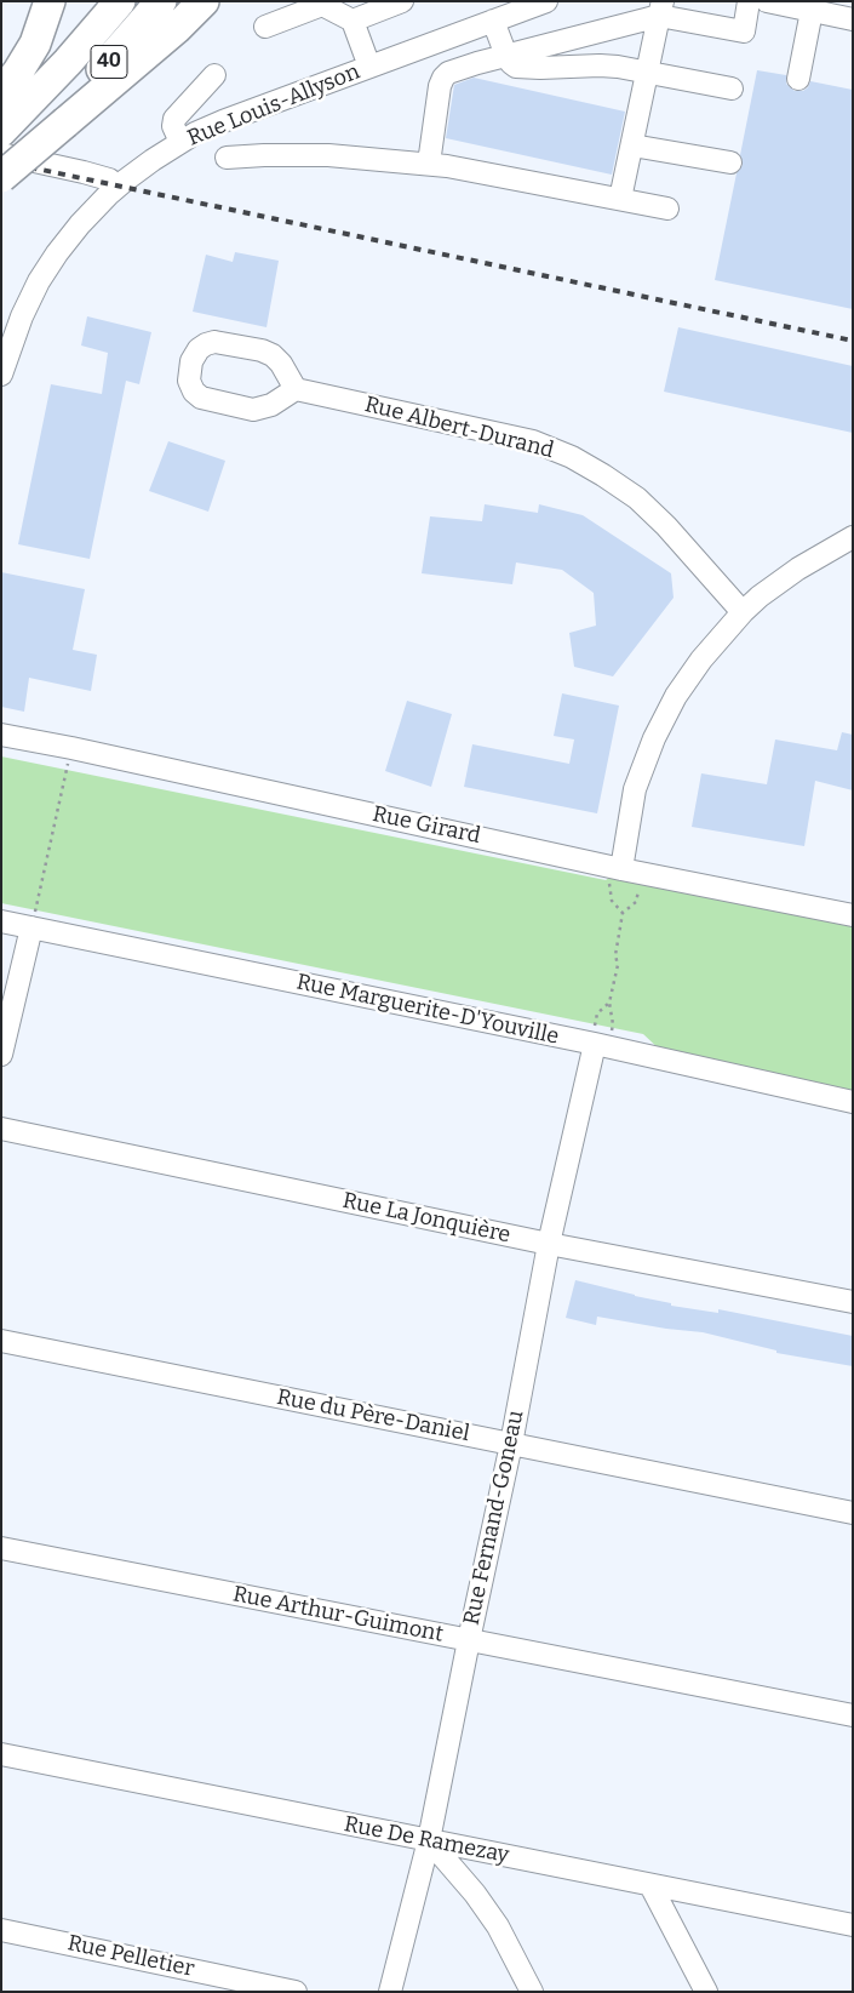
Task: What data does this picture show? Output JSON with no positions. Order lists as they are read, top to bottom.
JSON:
{
  "streets": {
    "highway": ["40"],
    "street": [
      "Rue Louis-Allyson",
      "Rue Albert-Durand",
      "Rue Girard",
      "Rue Marguerite-D'Youville",
      "Rue La Jonquière",
      "Rue du Père-Daniel",
      "Rue Fernand-Goneau",
      "Rue Arthur-Guimont",
      "Rue De Ramezay",
      "Rue Pelletier"
    ]
  },
  "crossings": [
    ["Rue Marguerite-D'Youville", "Rue Fernand-Goneau"],
    ["Rue La Jonquière", "Rue Fernand-Goneau"],
    ["Rue du Père-Daniel", "Rue Fernand-Goneau"],
    ["Rue Fernand-Goneau", "Rue Arthur-Guimont"],
    ["Rue Fernand-Goneau", "Rue De Ramezay"]
  ]
}
